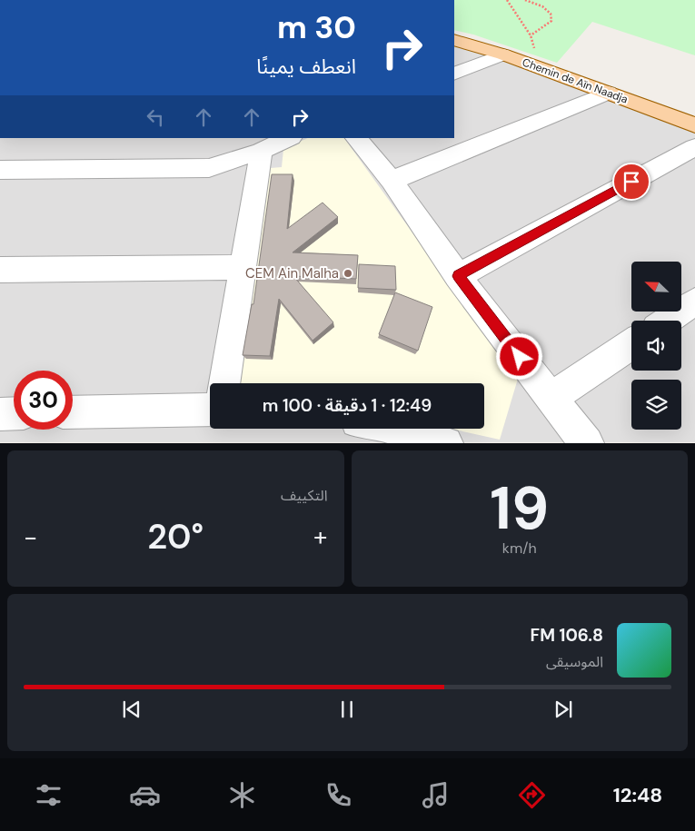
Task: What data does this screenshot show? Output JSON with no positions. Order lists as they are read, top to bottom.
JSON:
{
  "streets": {
    "main road": ["Chemin de Aïn Naadja"]
  },
  "places": ["CEM Ain Malha"],
  "north": "top left",
  "page": {
    "turn": ["30 m", "انعطف يمينًا"],
    "limit": "30",
    "trip": "12:49 · 1 دقيقة · 100 m",
    "tile": [
      ["19", "km/h"],
      "التكييف"
    ],
    "heat": ["−", "20°", "+"],
    "song": ["106.8 FM", "الموسيقى"],
    "tabs": "12:48"
  }
}
